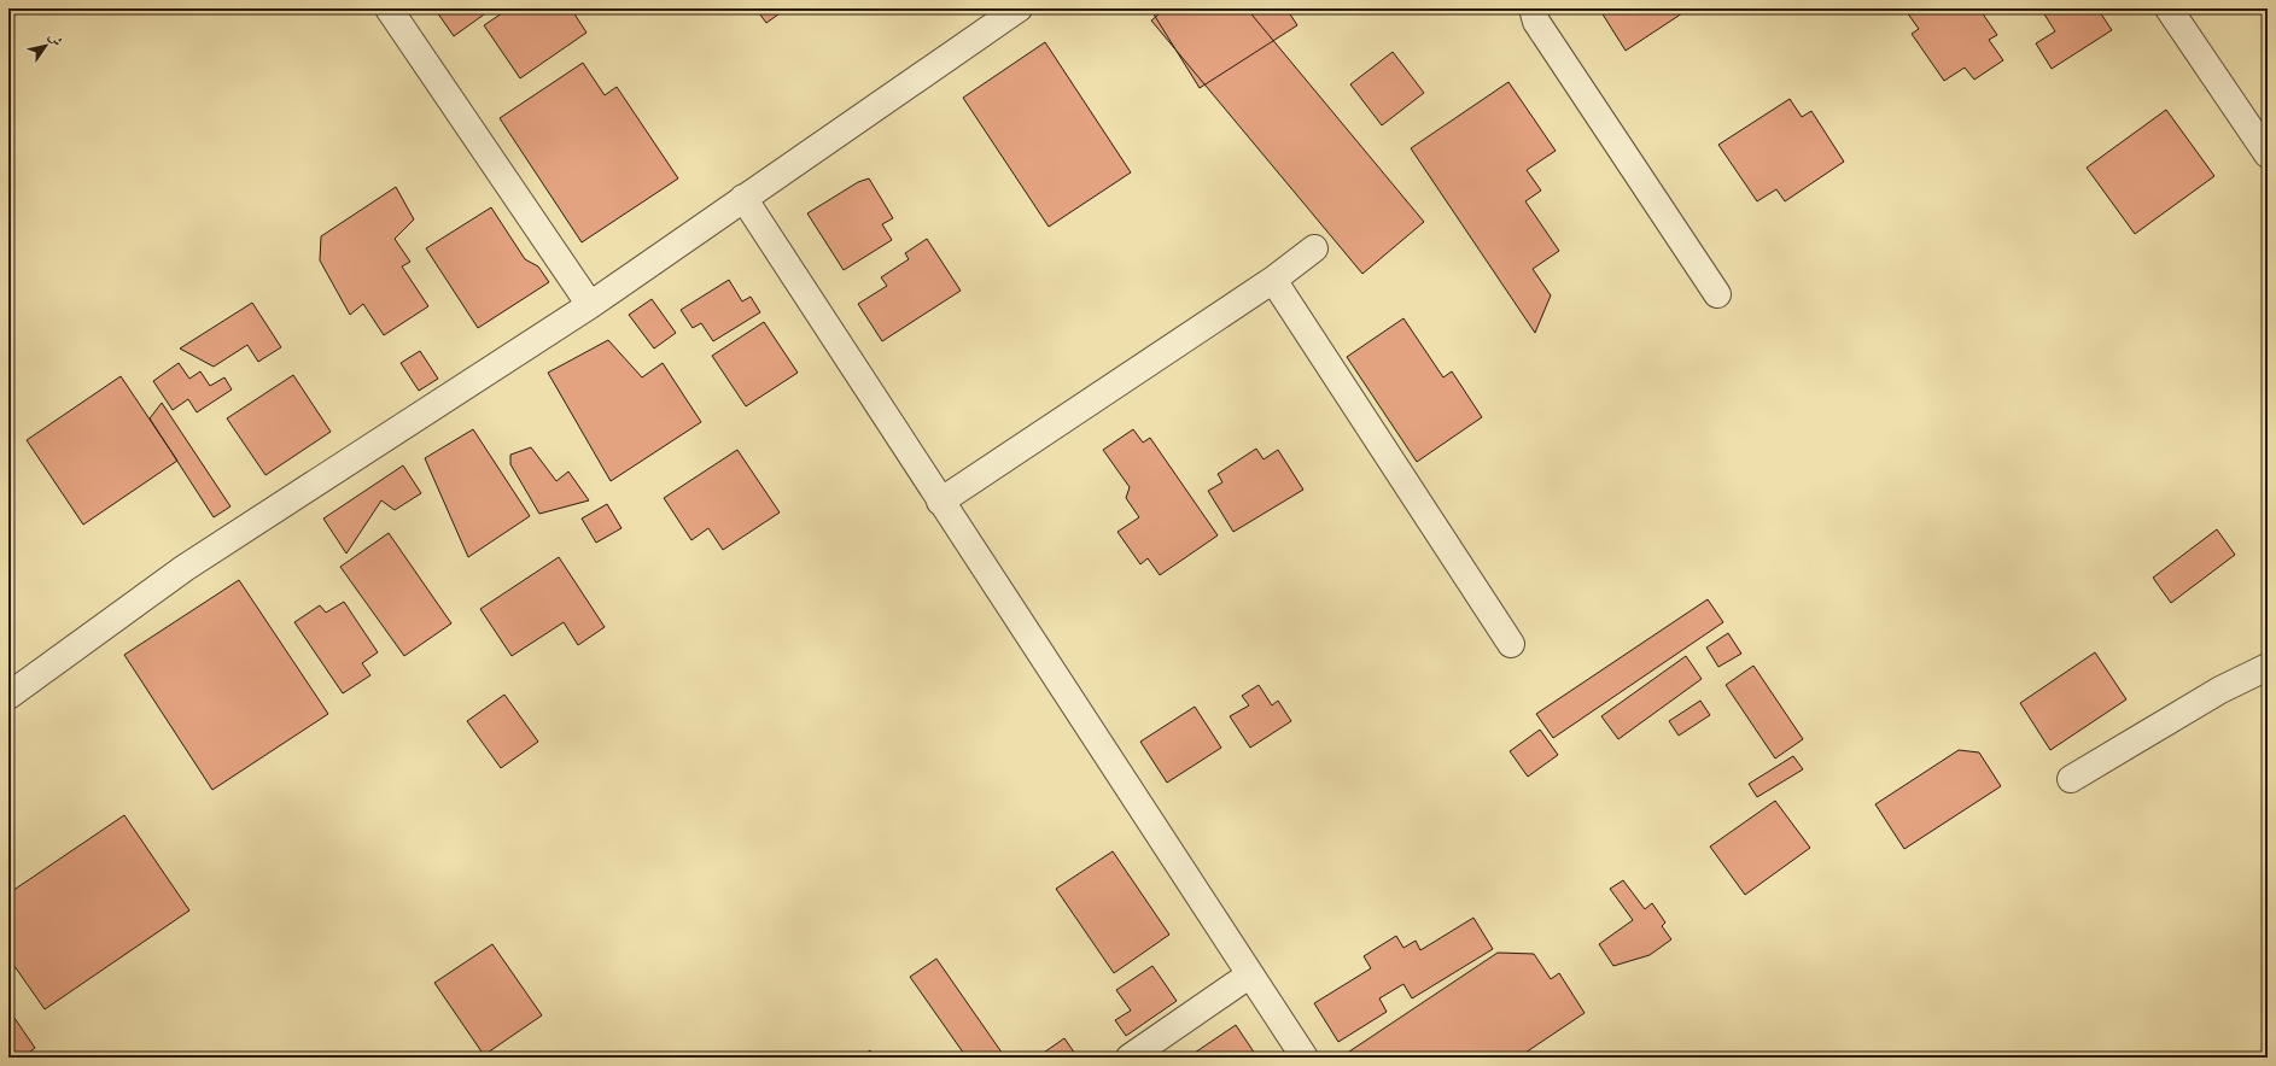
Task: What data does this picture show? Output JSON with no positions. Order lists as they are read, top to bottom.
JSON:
{
  "north": "top right"
}
